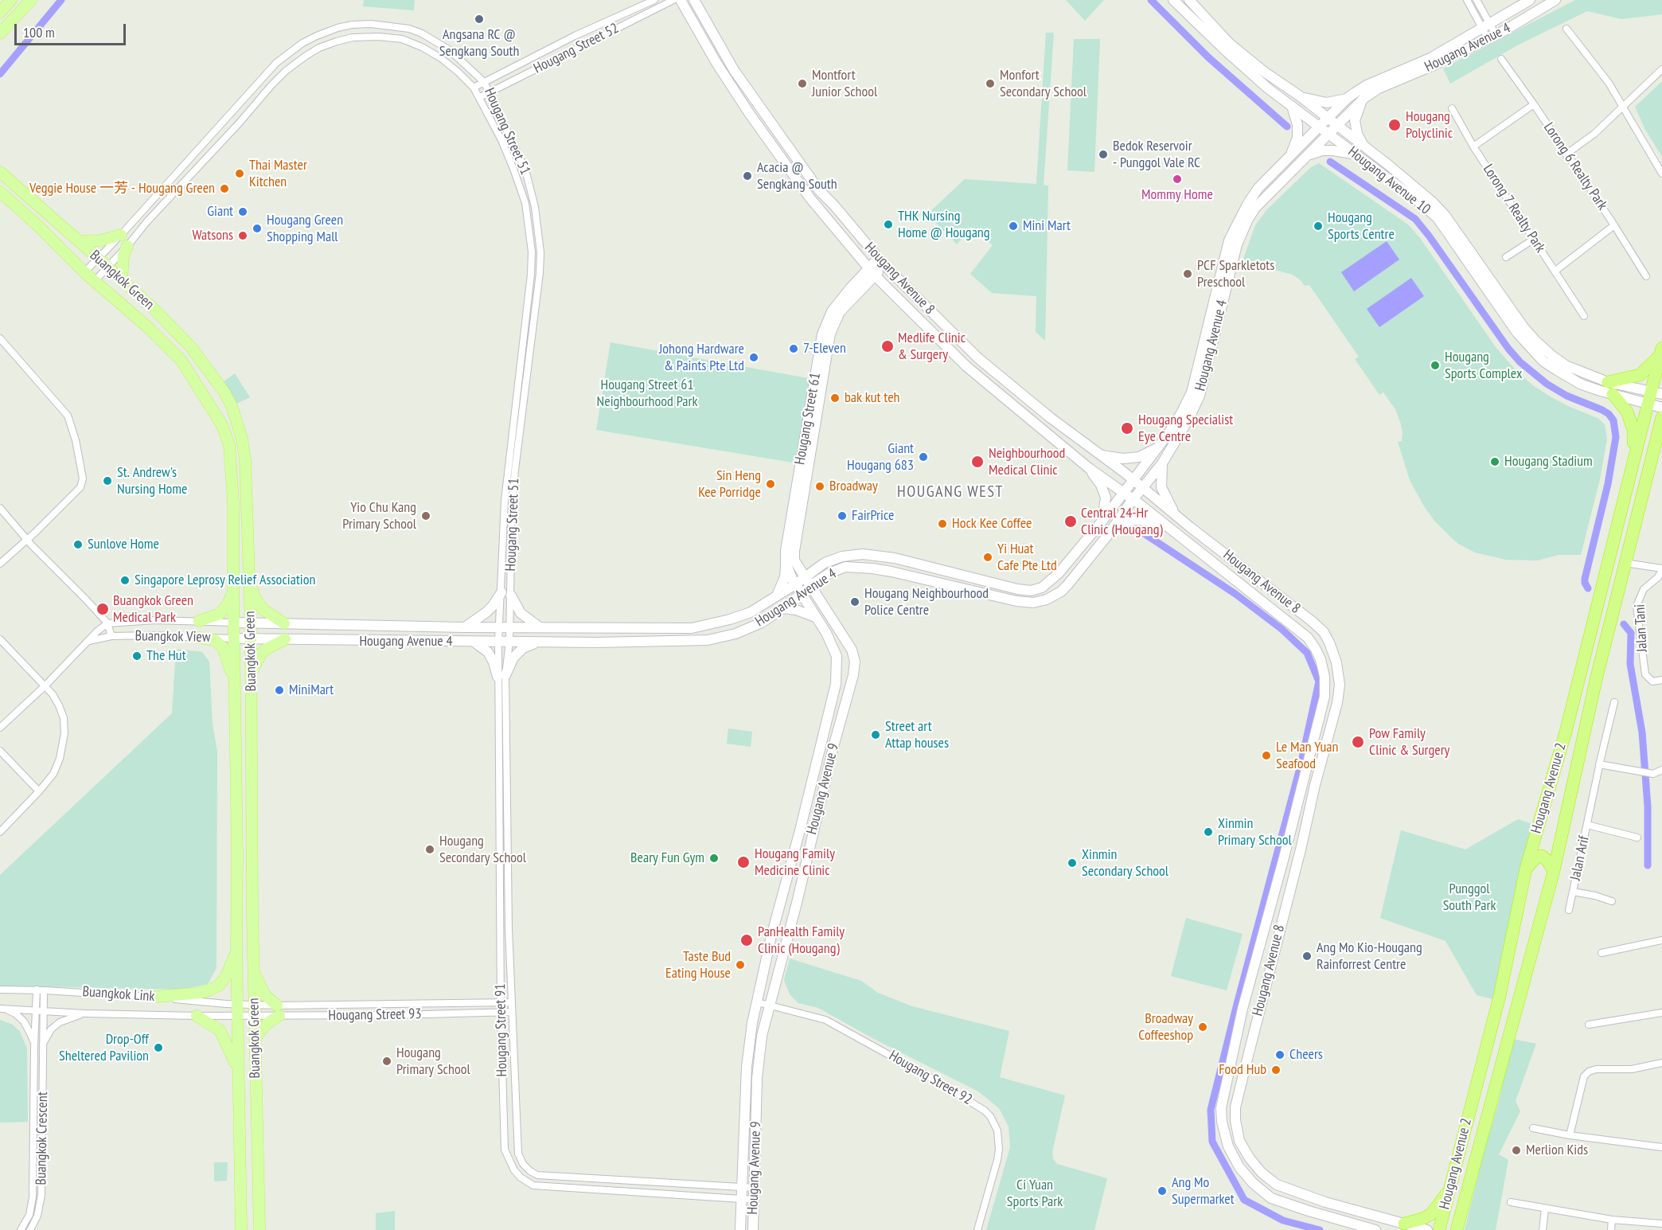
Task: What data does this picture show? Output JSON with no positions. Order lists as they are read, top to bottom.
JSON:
{
  "streets": {
    "highway": ["Hougang Avenue 2"],
    "main road": ["Buangkok Green"],
    "street": [
      "Hougang Avenue 4",
      "Hougang Street 52",
      "Hougang Street 51",
      "Lorong 6 Realty Park",
      "Hougang Avenue 10",
      "Lorong 7 Realty Park",
      "Hougang Avenue 8",
      "Hougang Street 61",
      "Jalan Tani",
      "Buangkok View",
      "Hougang Avenue 9",
      "Jalan Arif",
      "Buangkok Link",
      "Hougang Street 93",
      "Hougang Street 91",
      "Hougang Street 92",
      "Buangkok Crescent"
    ]
  },
  "crossings": [
    ["Hougang Avenue 4", "Hougang Street 51"],
    ["Hougang Avenue 4", "Hougang Avenue 10"],
    ["Hougang Avenue 4", "Hougang Avenue 8"],
    ["Hougang Avenue 4", "Buangkok Green"],
    ["Hougang Avenue 4", "Hougang Street 61"],
    ["Hougang Avenue 4", "Buangkok View"],
    ["Hougang Avenue 4", "Hougang Avenue 9"],
    ["Hougang Avenue 4", "Hougang Street 91"],
    ["Hougang Street 52", "Hougang Street 51"],
    ["Hougang Street 51", "Buangkok Green"],
    ["Hougang Street 51", "Hougang Street 91"],
    ["Hougang Avenue 10", "Hougang Avenue 2"],
    ["Hougang Avenue 8", "Hougang Street 61"],
    ["Buangkok Green", "Buangkok View"],
    ["Buangkok Green", "Buangkok Link"],
    ["Buangkok Green", "Hougang Street 93"],
    ["Hougang Street 61", "Hougang Avenue 9"],
    ["Hougang Avenue 9", "Hougang Street 91"],
    ["Hougang Avenue 9", "Hougang Street 92"],
    ["Buangkok Link", "Hougang Street 93"],
    ["Buangkok Link", "Buangkok Crescent"],
    ["Hougang Street 93", "Hougang Street 91"]
  ],
  "districts": ["HOUGANG WEST"],
  "parks": ["Hougang Street 61 Neighbourhood Park", "Punggol South Park", "Ci Yuan Sports Park"],
  "places": [
    "Angsana RC @ Sengkang South",
    "Montfort Junior School",
    "Monfort Secondary School",
    "Hougang Polyclinic",
    "Bedok Reservoir - Punggol Vale RC",
    "Thai Master Kitchen",
    "Acacia @ Sengkang South",
    "Mommy Home",
    "Veggie House 一芳 - Hougang Green",
    "Giant",
    "THK Nursing Home @ Hougang",
    "Mini Mart",
    "Hougang Sports Centre",
    "Hougang Green Shopping Mall",
    "Watsons",
    "PCF Sparkletots Preschool",
    "Medlife Clinic & Surgery",
    "7-Eleven",
    "Johong Hardware & Paints Pte Ltd",
    "Hougang Sports Complex",
    "bak kut teh",
    "Hougang Specialist Eye Centre",
    "Giant Hougang 683",
    "Neighbourhood Medical Clinic",
    "Hougang Stadium",
    "St. Andrew's Nursing Home",
    "Sin Heng Kee Porridge",
    "Broadway",
    "Yio Chu Kang Primary School",
    "FairPrice",
    "Central 24-Hr Clinic (Hougang)",
    "Hock Kee Coffee",
    "Sunlove Home",
    "Yi Huat Cafe Pte Ltd",
    "Singapore Leprosy Relief Association",
    "Hougang Neighbourhood Police Centre",
    "Buangkok Green Medical Park",
    "The Hut",
    "MiniMart",
    "Street art Attap houses",
    "Pow Family Clinic & Surgery",
    "Le Man Yuan Seafood",
    "Xinmin Primary School",
    "Hougang Secondary School",
    "Beary Fun Gym",
    "Hougang Family Medicine Clinic",
    "Xinmin Secondary School",
    "PanHealth Family Clinic (Hougang)",
    "Ang Mo Kio-Hougang Rainforrest Centre",
    "Taste Bud Eating House",
    "Broadway Coffeeshop",
    "Drop-Off Sheltered Pavilion",
    "Cheers",
    "Hougang Primary School",
    "Food Hub",
    "Merlion Kids",
    "Ang Mo Supermarket"
  ],
  "scale_bar": "100 m"
}
